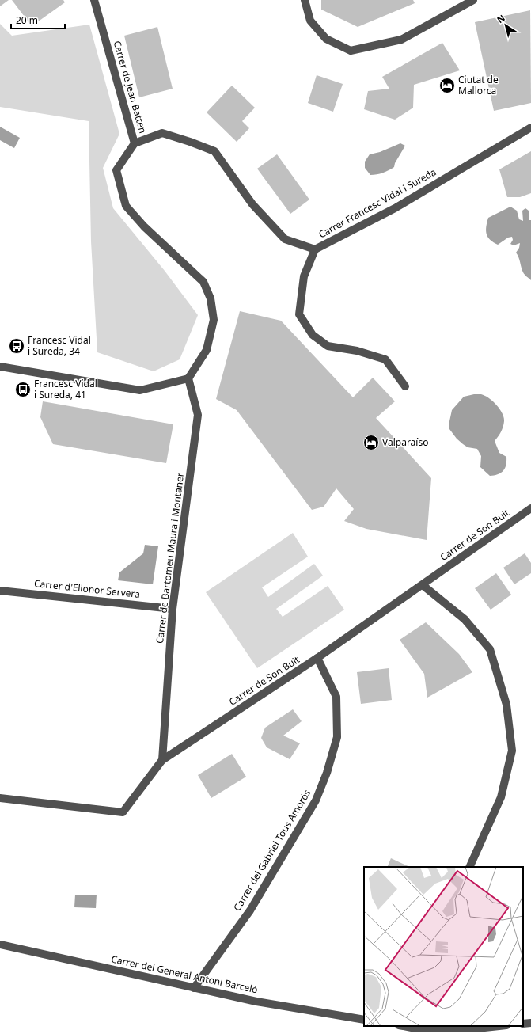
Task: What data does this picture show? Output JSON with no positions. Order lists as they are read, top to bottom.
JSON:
{
  "streets": {
    "street": [
      "Carrer de Jean Batten",
      "Carrer Francesc Vidal i Sureda",
      "Carrer de Son Buit",
      "Carrer de Bartomeu Maura i Montaner",
      "Carrer d'Elionor Servera",
      "Carrer del Gabriel Tous Amorós",
      "Carrer del General Antoni Barceló"
    ]
  },
  "crossings": [
    ["Carrer de Jean Batten", "Carrer Francesc Vidal i Sureda"],
    ["Carrer de Son Buit", "Carrer de Bartomeu Maura i Montaner"],
    ["Carrer de Son Buit", "Carrer del Gabriel Tous Amorós"],
    ["Carrer de Bartomeu Maura i Montaner", "Carrer d'Elionor Servera"],
    ["Carrer del Gabriel Tous Amorós", "Carrer del General Antoni Barceló"]
  ],
  "places": {
    "hotel": ["Ciutat de Mallorca", "Valparaíso"],
    "bus stop": ["Francesc Vidal i Sureda, 34", "Francesc Vidal i Sureda, 41"]
  },
  "scale_bar": "20 m",
  "north": "top left"
}
